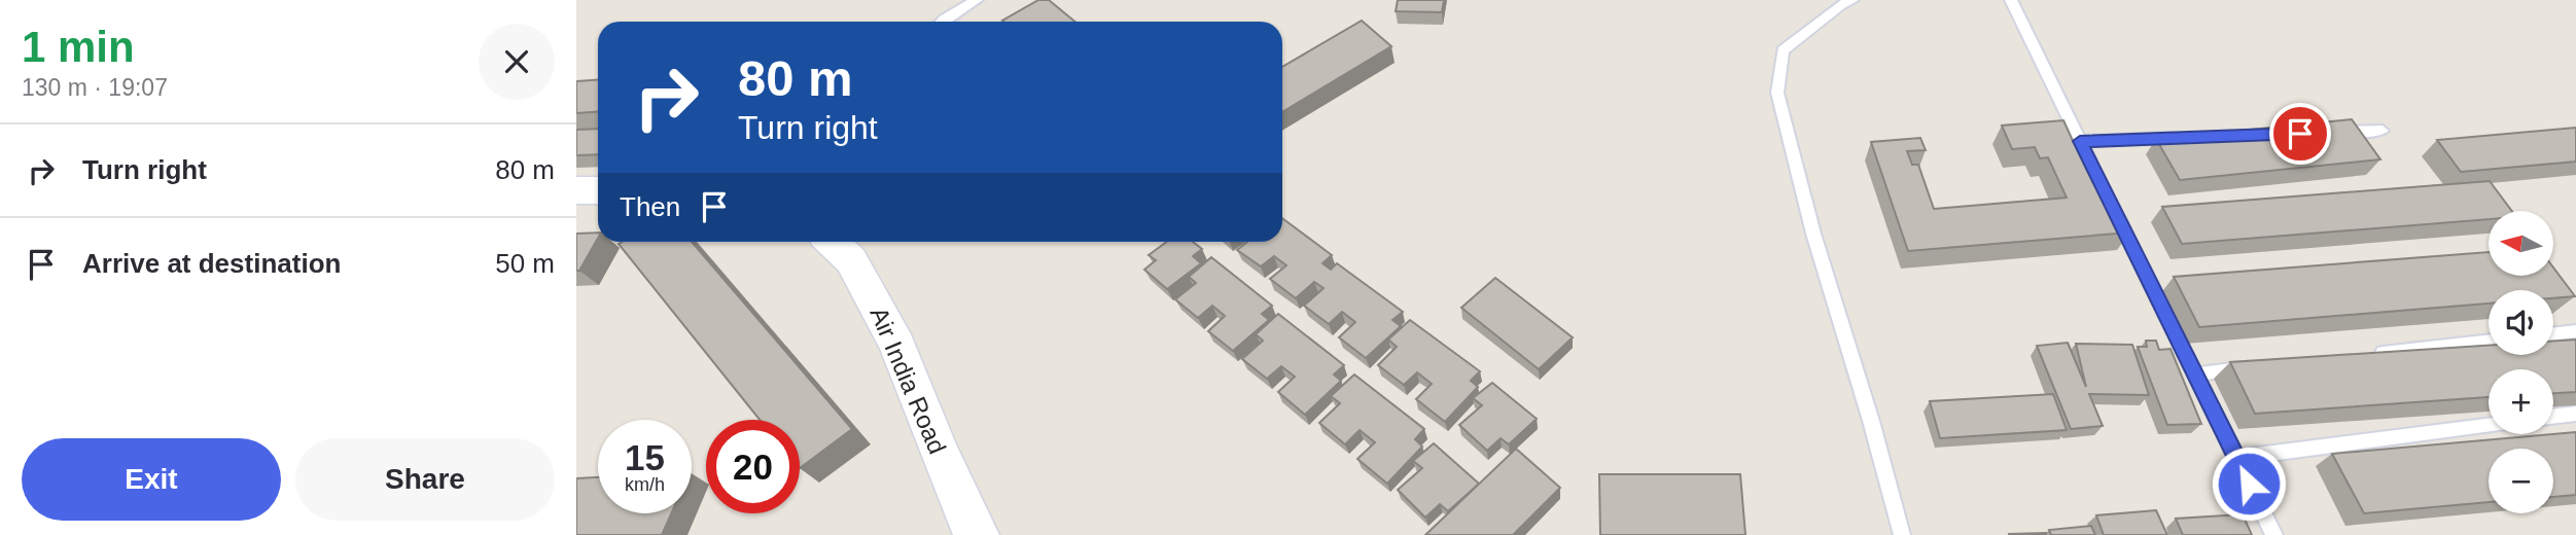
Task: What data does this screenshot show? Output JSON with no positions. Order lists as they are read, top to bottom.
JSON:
{
  "streets": {
    "street": ["Air India Road"]
  },
  "north": "left",
  "page": {
    "heading": ["1 min", "130 m · 19:07"],
    "turn": ["80 m", "Turn right"],
    "list": [
      {
        "name": "Turn right",
        "value": "80 m"
      },
      {
        "name": "Arrive at destination",
        "value": "50 m"
      }
    ],
    "then": "Then",
    "map_buttons": ["+", "−"],
    "speed": "15 km/h",
    "limit": "20",
    "buttons": ["Exit", "Share"]
  }
}
